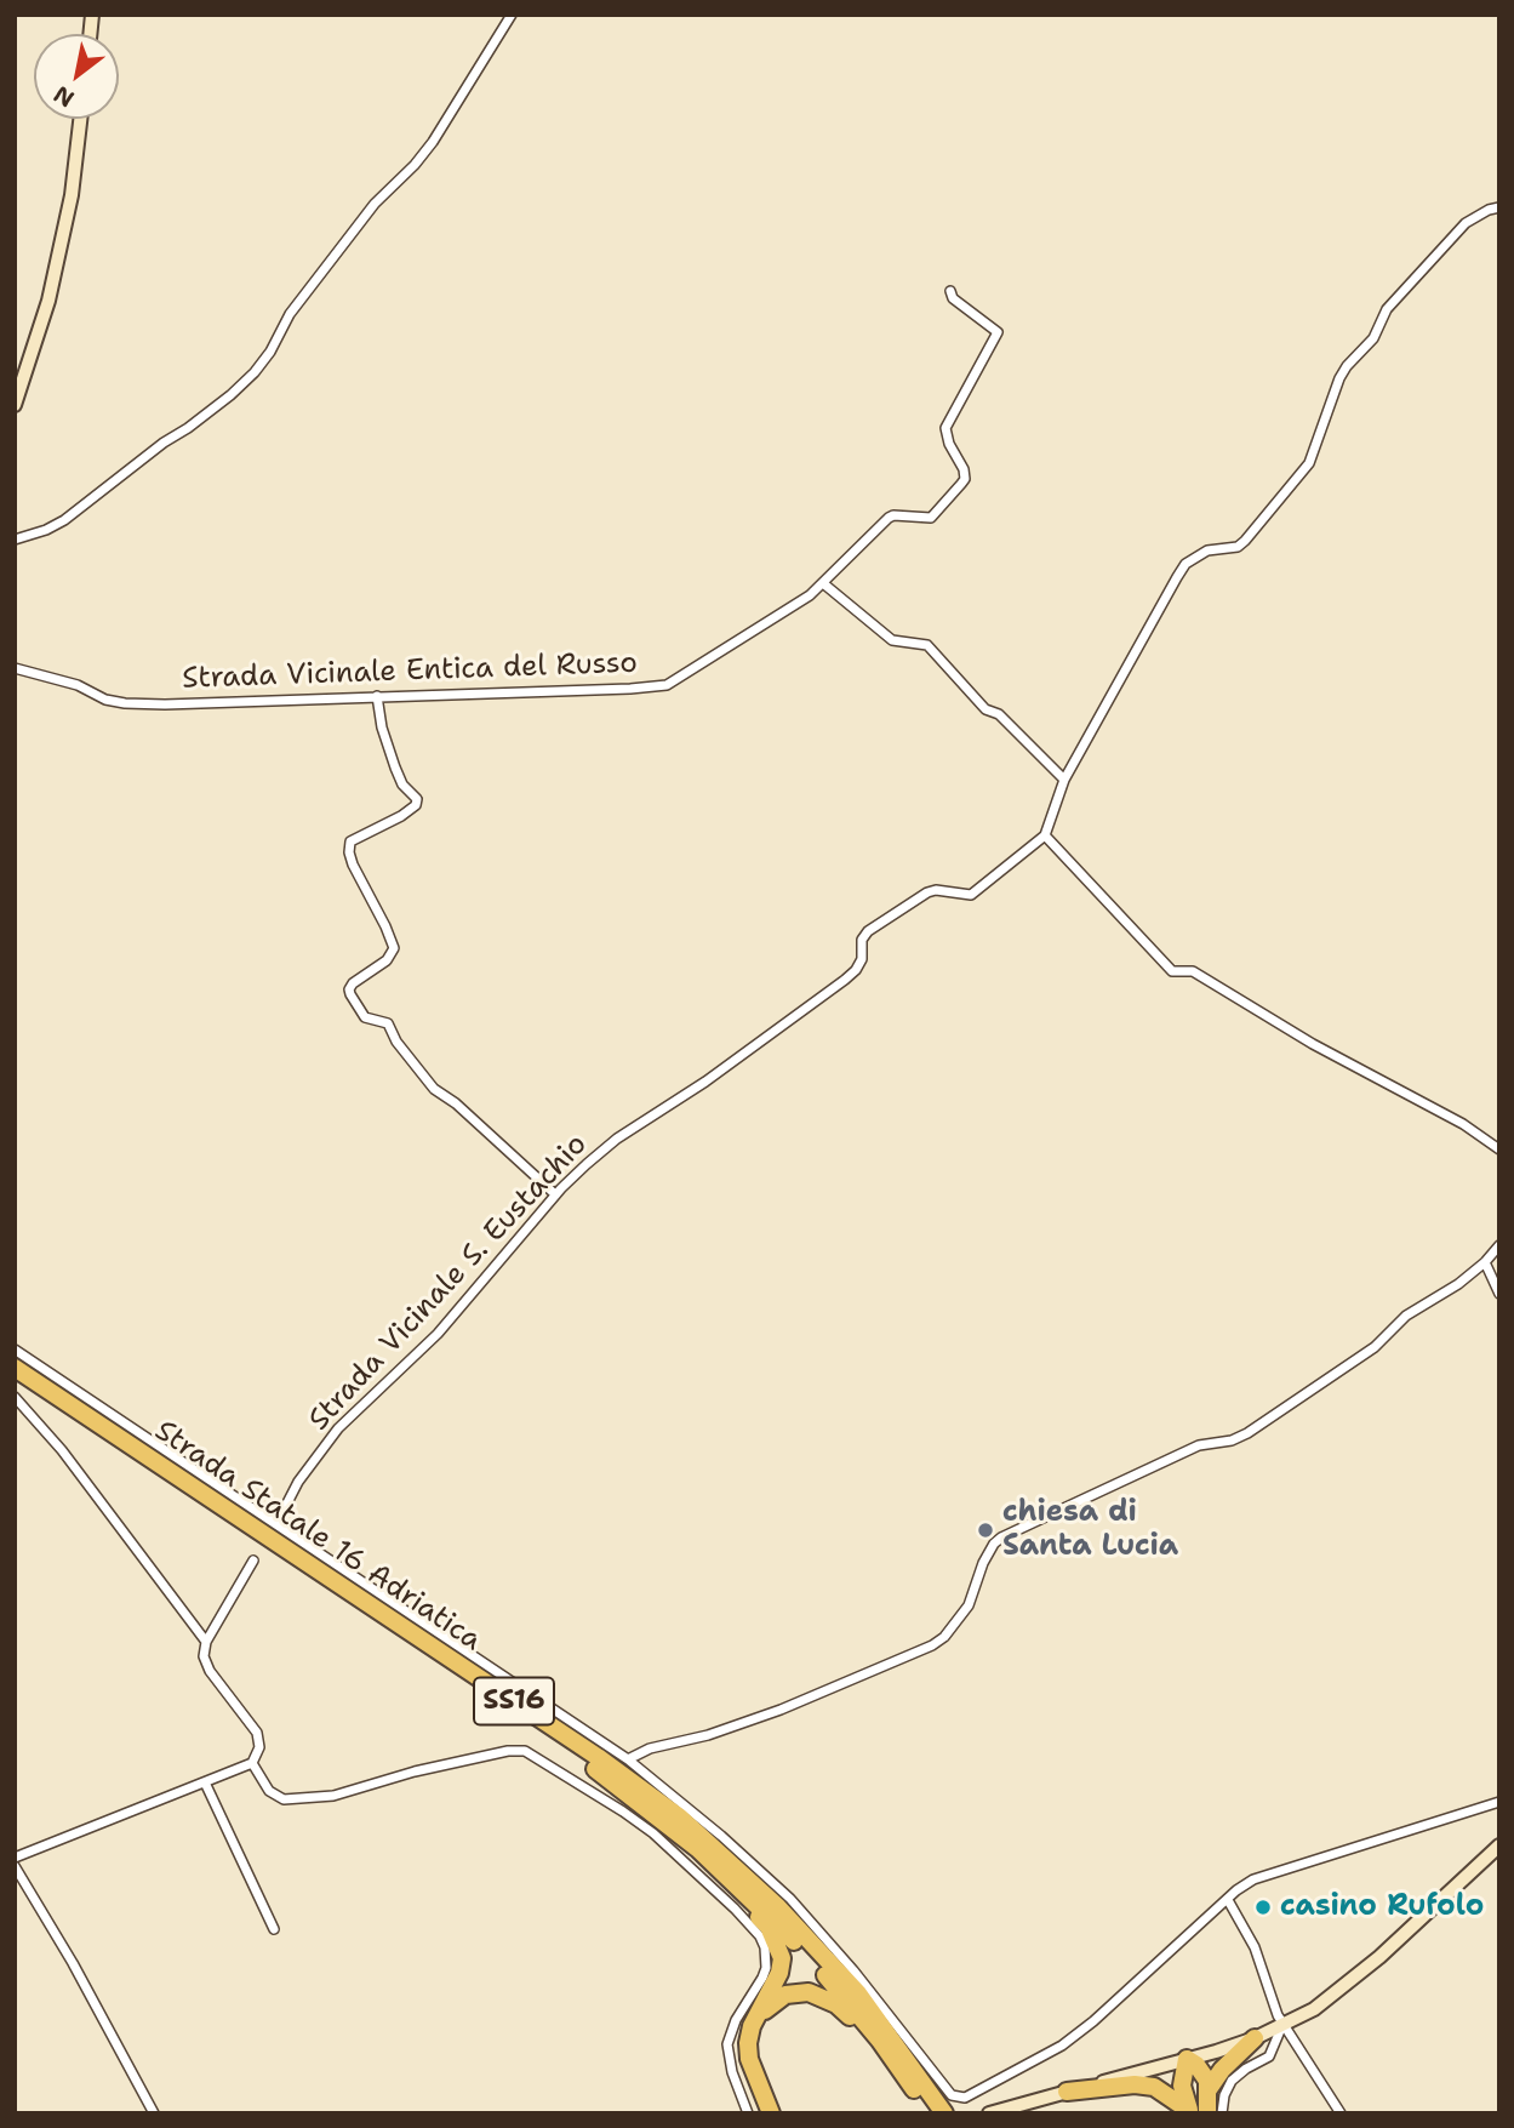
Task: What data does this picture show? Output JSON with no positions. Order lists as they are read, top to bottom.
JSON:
{
  "streets": {
    "highway": ["Strada Statale 16 Adriatica", "SS16"],
    "street": ["Strada Vicinale Entica del Russo", "Strada Vicinale S. Eustachio"]
  },
  "places": ["chiesa di Santa Lucia", "casino Rufolo"],
  "north": "bottom left"
}
